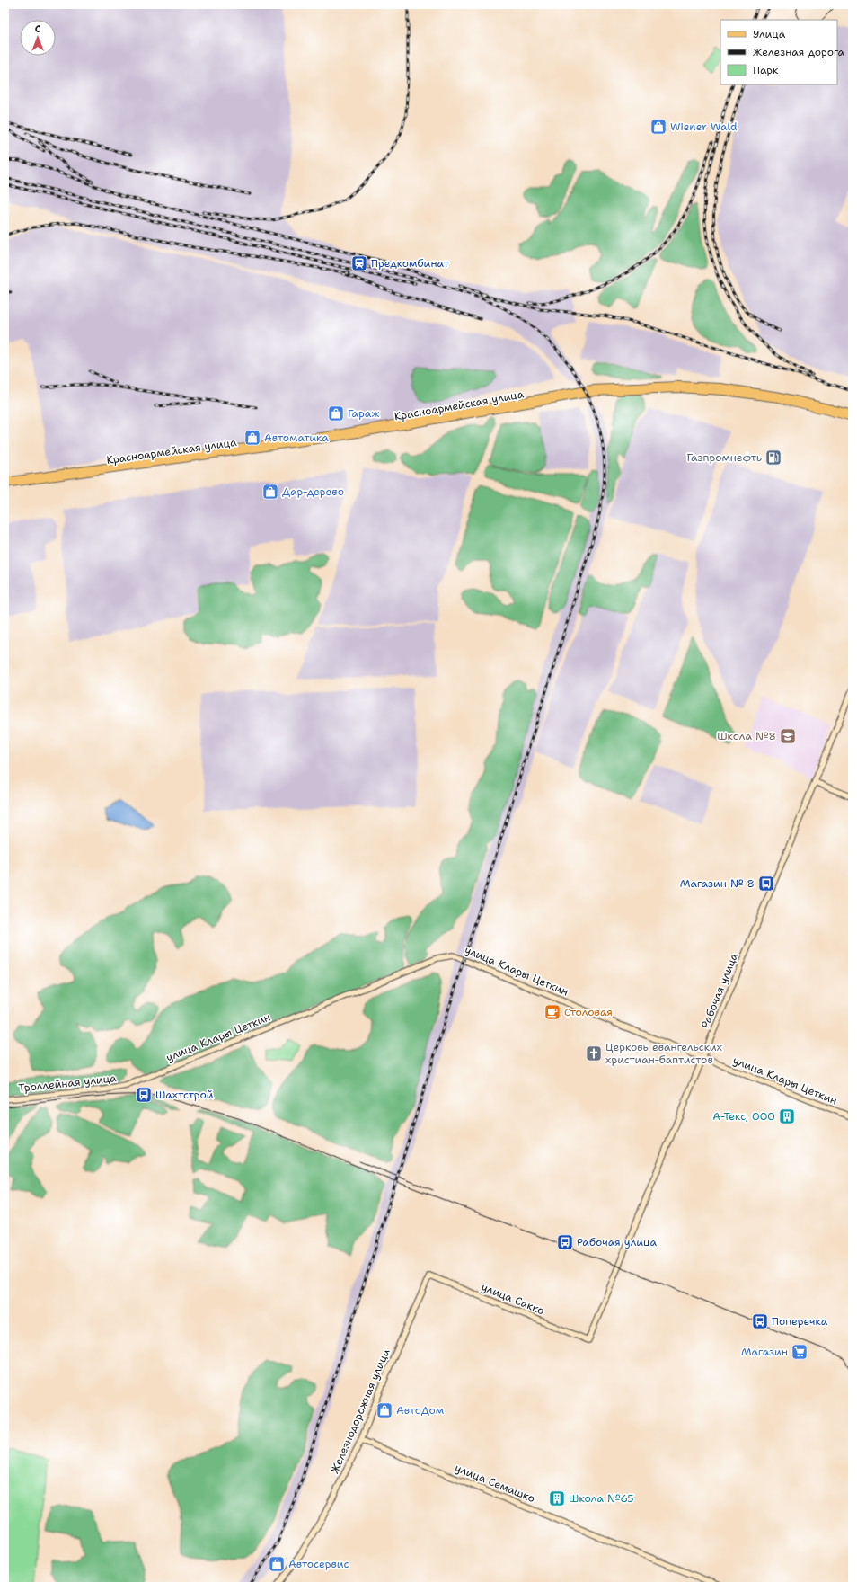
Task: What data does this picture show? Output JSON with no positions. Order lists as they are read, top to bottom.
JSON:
{
  "streets": {
    "main road": [
      "Красноармейская улица",
      "улица Клары Цеткин",
      "Рабочая улица",
      "Троллейная улица",
      "улица Сакко",
      "Железнодорожная улица",
      "улица Семашко"
    ]
  },
  "crossings": [
    ["улица Клары Цеткин", "Рабочая улица"],
    ["улица Клары Цеткин", "Троллейная улица"],
    ["Рабочая улица", "улица Сакко"],
    ["улица Сакко", "Железнодорожная улица"],
    ["Железнодорожная улица", "улица Семашко"]
  ],
  "places": {
    "shop": [
      "Wiener Wald",
      "Гараж",
      "Автоматика",
      "Дар-дерево",
      "АвтоДом",
      "Автосервис"
    ],
    "station": ["Предкомбинат"],
    "fuel station": ["Газпромнефть"],
    "school or university": ["Школа №8"],
    "bus stop": [
      "Магазин № 8",
      "Шахтстрой",
      "Рабочая улица",
      "Поперечка"
    ],
    "cafe": ["Столовая"],
    "church": ["Церковь евангельских христиан-баптистов"],
    "building": ["А-Текс, ООО", "Школа №65"],
    "supermarket": ["Магазин"]
  },
  "legend": ["Улица", "Железная дорога", "Парк"],
  "north": "top"
}
